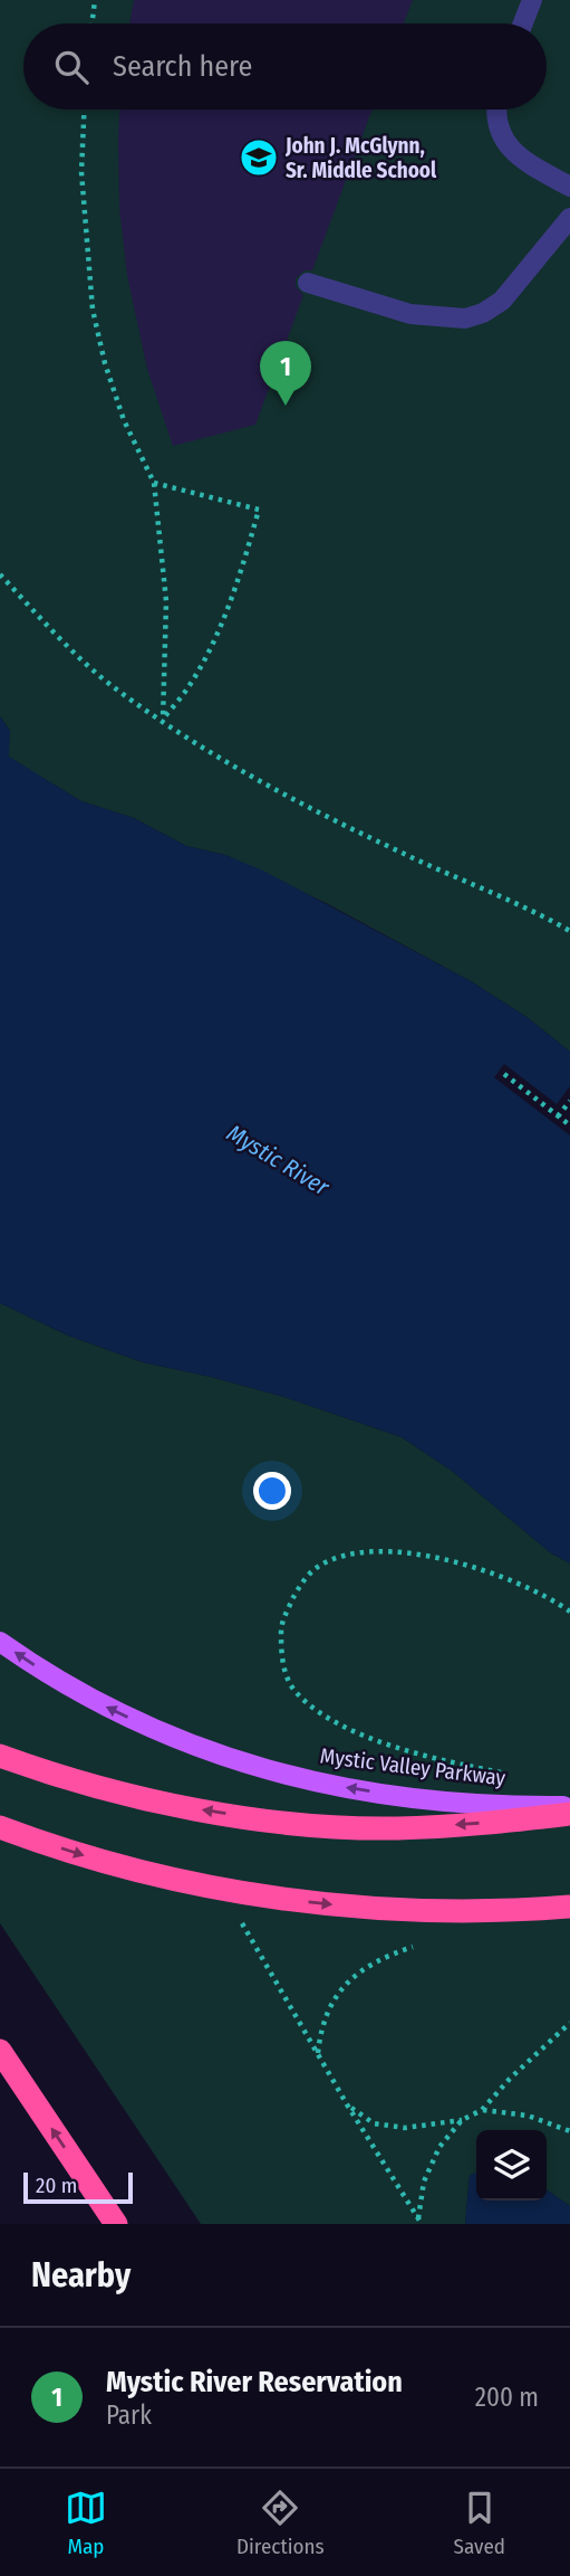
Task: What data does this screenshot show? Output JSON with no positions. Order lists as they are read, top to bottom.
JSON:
{
  "streets": {
    "main road": ["Mystic Valley Parkway"]
  },
  "one_way": ["Mystic Valley Parkway"],
  "water": ["Mystic River"],
  "places": {
    "school or university": ["John J. McGlynn, Sr. Middle School"]
  },
  "scale_bar": "20 m",
  "page": {
    "search": "Search here",
    "pins": "1",
    "scale": "20 m",
    "heading": "Nearby",
    "list": [
      {
        "mark": "1",
        "name": "Mystic River Reservation",
        "note": "Park",
        "value": "200 m"
      }
    ],
    "nav": ["Map", "Directions", "Saved"]
  }
}
